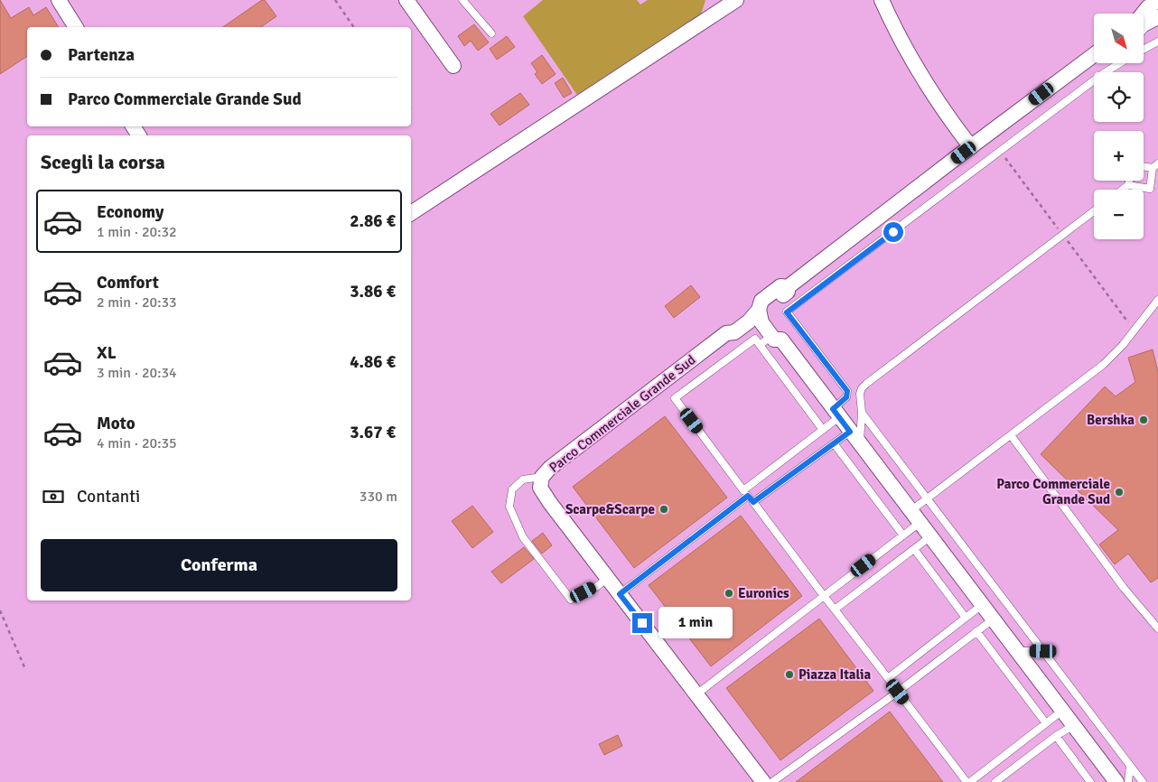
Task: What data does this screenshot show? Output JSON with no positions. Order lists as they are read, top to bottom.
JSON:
{
  "streets": {
    "street": ["Parco Commerciale Grande Sud"]
  },
  "places": [
    "Bershka",
    "Parco Commerciale Grande Sud",
    "Scarpe&Scarpe",
    "Euronics",
    "Piazza Italia"
  ],
  "north": "bottom right",
  "page": {
    "map_buttons": ["+", "−"],
    "banner": ["Partenza", "Parco Commerciale Grande Sud"],
    "heading": "Scegli la corsa",
    "list": [
      {
        "name": "Economy",
        "note": "1 min · 20:32",
        "value": "2.86 €"
      },
      {
        "name": "Comfort",
        "note": "2 min · 20:33",
        "value": "3.86 €"
      },
      {
        "name": "XL",
        "note": "3 min · 20:34",
        "value": "4.86 €"
      },
      {
        "name": "Moto",
        "note": "4 min · 20:35",
        "value": "3.67 €"
      }
    ],
    "pay": ["Contanti", "330 m"],
    "buttons": "Conferma",
    "bubble": "1 min"
  }
}
